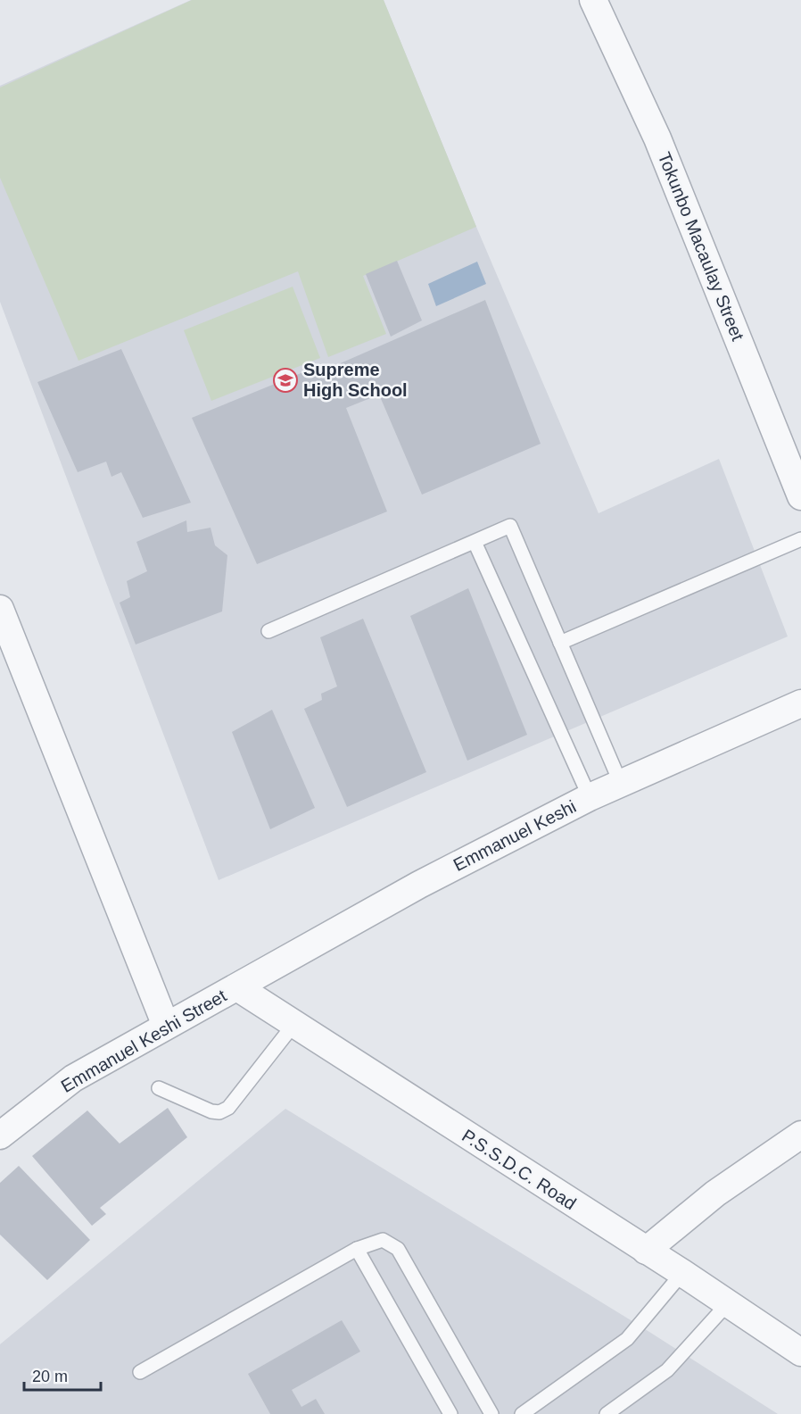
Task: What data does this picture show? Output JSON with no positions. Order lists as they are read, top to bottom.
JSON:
{
  "streets": {
    "street": [
      "Tokunbo Macaulay Street",
      "Emmanuel Keshi",
      "Emmanuel Keshi Street",
      "P.S.S.D.C. Road"
    ]
  },
  "crossings": [
    ["Emmanuel Keshi", "Emmanuel Keshi Street"],
    ["Emmanuel Keshi", "P.S.S.D.C. Road"],
    ["Emmanuel Keshi Street", "P.S.S.D.C. Road"]
  ],
  "places": {
    "school or university": ["Supreme High School"]
  },
  "scale_bar": "20 m"
}
